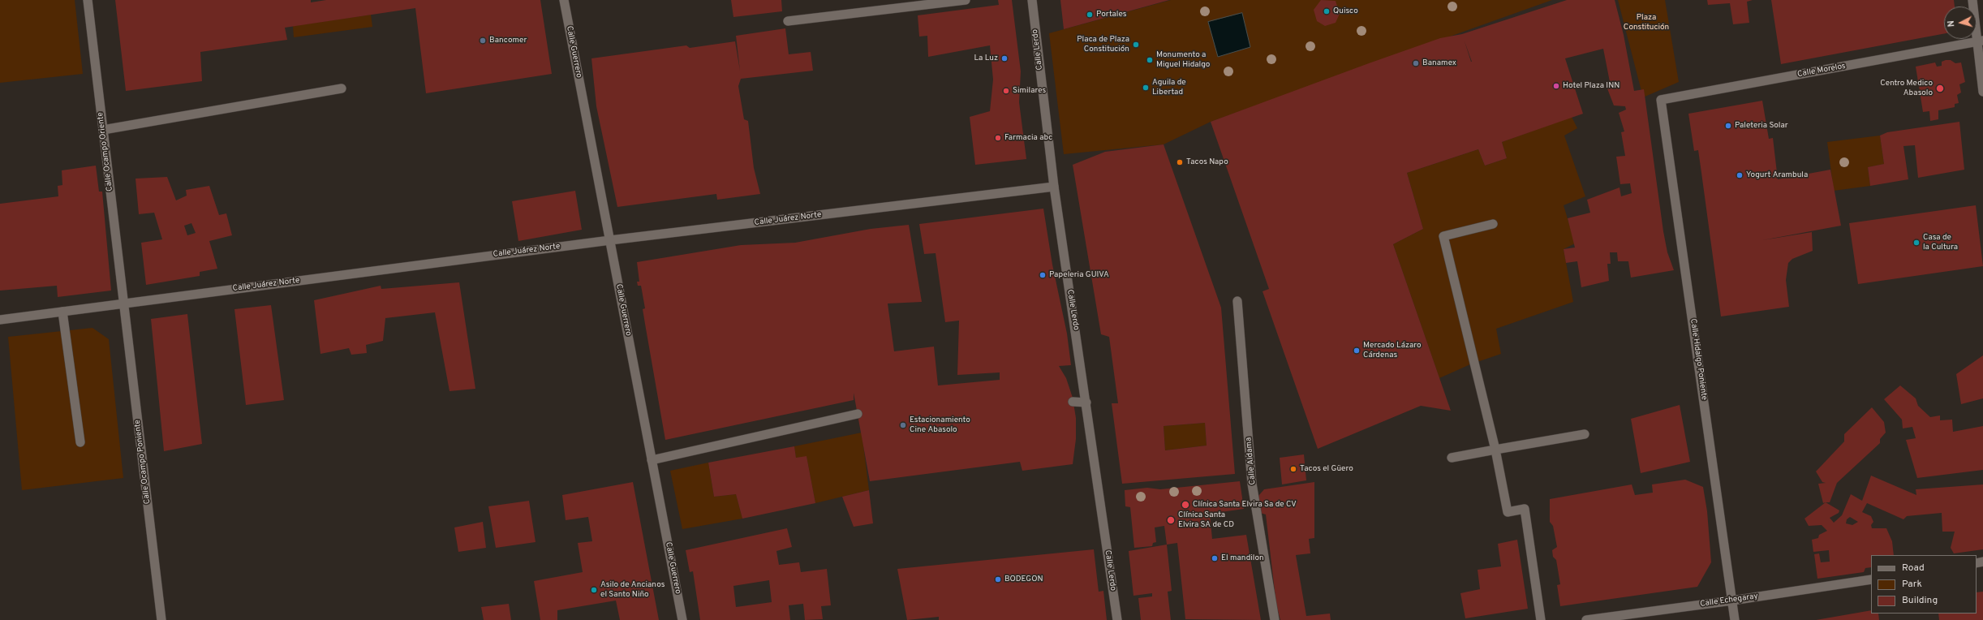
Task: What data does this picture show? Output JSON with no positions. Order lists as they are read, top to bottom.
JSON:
{
  "streets": {
    "street": [
      "Calle Lerdo",
      "Calle Guerrero",
      "Calle Morelos",
      "Calle Ocampo Oriente",
      "Calle Juárez Norte",
      "Calle Hidalgo Poniente",
      "Calle Aldama",
      "Calle Ocampo Poniente",
      "Calle Echegaray"
    ]
  },
  "crossings": [
    ["Calle Lerdo", "Calle Juárez Norte"],
    ["Calle Guerrero", "Calle Juárez Norte"],
    ["Calle Morelos", "Calle Hidalgo Poniente"],
    ["Calle Ocampo Oriente", "Calle Juárez Norte"],
    ["Calle Ocampo Oriente", "Calle Ocampo Poniente"],
    ["Calle Juárez Norte", "Calle Ocampo Poniente"],
    ["Calle Hidalgo Poniente", "Calle Echegaray"]
  ],
  "parks": ["Plaza Constitución"],
  "places": [
    "Quisco",
    "Portales",
    "Bancomer",
    "Placa de Plaza Constitución",
    "La Luz",
    "Monumento a Miguel Hidalgo",
    "Banamex",
    "Hotel Plaza INN",
    "Aguila de Libertad",
    "Centro Medico Abasolo",
    "Similares",
    "Paleteria Solar",
    "Farmacia abc",
    "Tacos Napo",
    "Yogurt Arambula",
    "Casa de la Cultura",
    "Papeleria GUIVA",
    "Mercado Lázaro Cárdenas",
    "Estacionamiento Cine Abasolo",
    "Tacos el Güero",
    "Clínica Santa Elvira Sa de CV",
    "Clínica Santa Elvira SA de CD",
    "El mandilon",
    "BODEGON",
    "Asilo de Ancianos el Santo Niño"
  ],
  "legend": ["Road", "Park", "Building"],
  "north": "left"
}
